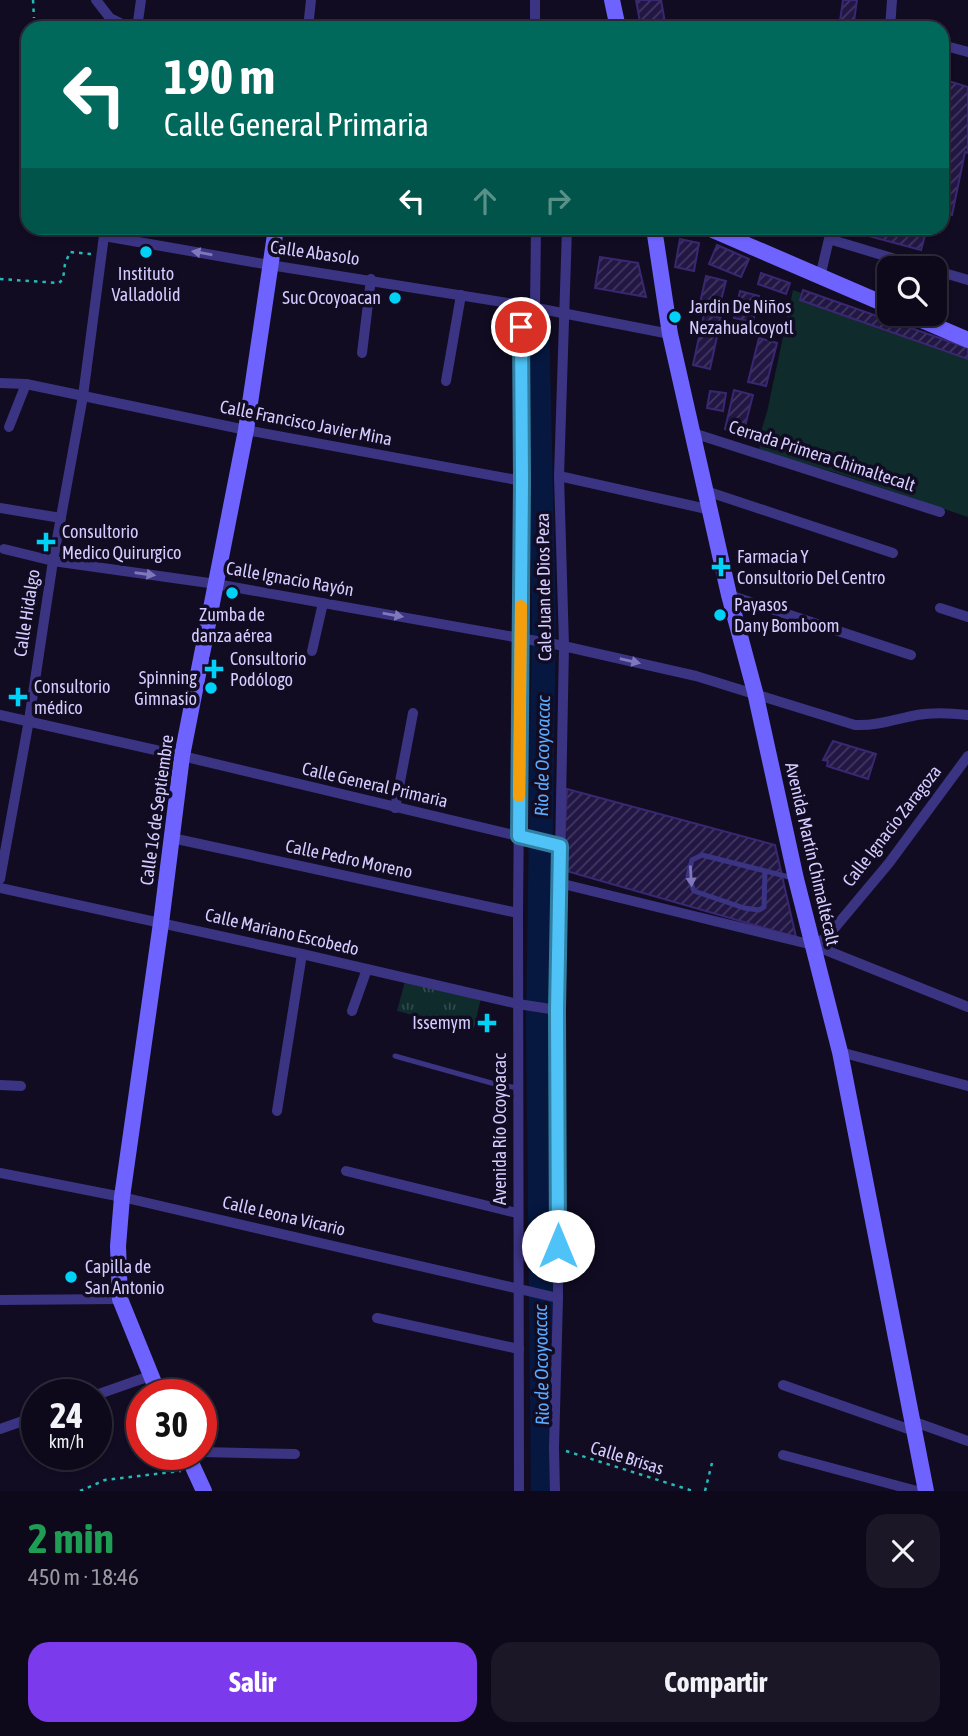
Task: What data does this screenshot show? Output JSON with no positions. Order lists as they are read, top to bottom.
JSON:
{
  "streets": {
    "main road": ["Calle 16 de Septiembre", "Avenida Martín Chimaltécalt"],
    "street": [
      "Calle Abasolo",
      "Calle Francisco Javier Mina",
      "Cerrada Primera Chimaltecalt",
      "Calle Ignacio Rayón",
      "Cale Juan de Dios Peza",
      "Calle Hidalgo",
      "Calle General Primaria",
      "Calle Ignacio Zaragoza",
      "Calle Pedro Moreno",
      "Calle Mariano Escobedo",
      "Avenida Río Ocoyoacac",
      "Calle Leona Vicario"
    ],
    "path": ["Calle Brisas"]
  },
  "crossings": [
    ["Calle Abasolo", "Cale Juan de Dios Peza"],
    ["Calle Abasolo", "Calle 16 de Septiembre"],
    ["Calle Abasolo", "Avenida Río Ocoyoacac"],
    ["Calle Francisco Javier Mina", "Calle Hidalgo"],
    ["Calle Francisco Javier Mina", "Calle 16 de Septiembre"],
    ["Calle Francisco Javier Mina", "Avenida Río Ocoyoacac"],
    ["Cerrada Primera Chimaltecalt", "Avenida Martín Chimaltécalt"],
    ["Calle Ignacio Rayón", "Cale Juan de Dios Peza"],
    ["Calle Ignacio Rayón", "Calle Hidalgo"],
    ["Calle Ignacio Rayón", "Calle 16 de Septiembre"],
    ["Calle Ignacio Rayón", "Avenida Río Ocoyoacac"],
    ["Cale Juan de Dios Peza", "Calle General Primaria"],
    ["Cale Juan de Dios Peza", "Calle Mariano Escobedo"],
    ["Cale Juan de Dios Peza", "Calle Leona Vicario"],
    ["Cale Juan de Dios Peza", "Calle Brisas"],
    ["Calle Hidalgo", "Calle General Primaria"],
    ["Calle General Primaria", "Calle 16 de Septiembre"],
    ["Calle General Primaria", "Avenida Río Ocoyoacac"],
    ["Calle 16 de Septiembre", "Calle Pedro Moreno"],
    ["Calle 16 de Septiembre", "Calle Mariano Escobedo"],
    ["Calle 16 de Septiembre", "Calle Leona Vicario"],
    ["Calle Ignacio Zaragoza", "Avenida Martín Chimaltécalt"],
    ["Calle Pedro Moreno", "Avenida Río Ocoyoacac"],
    ["Calle Mariano Escobedo", "Avenida Río Ocoyoacac"],
    ["Avenida Río Ocoyoacac", "Calle Leona Vicario"]
  ],
  "one_way": ["Calle Ignacio Rayón"],
  "water": ["Rio de Ocoyoacac"],
  "places": {
    "other": [
      "Instituto Valladolid",
      "Suc Ocoyoacan",
      "Jardin De Niños Nezahualcoyotl",
      "Zumba de danza aérea",
      "Payasos Dany Bomboom",
      "Spinning Gimnasio",
      "Capilla de San Antonio"
    ],
    "health": [
      "Consultorio Medico Quirurgico",
      "Farmacia Y Consultorio Del Centro",
      "Consultorio Podólogo",
      "Consultorio médico",
      "Issemym"
    ]
  },
  "page": {
    "turn": ["190 m", "Calle General Primaria"],
    "speed": "24 km/h",
    "limit": "30",
    "heading": ["2 min", "450 m · 18:46"],
    "buttons": ["Salir", "Compartir"]
  }
}
